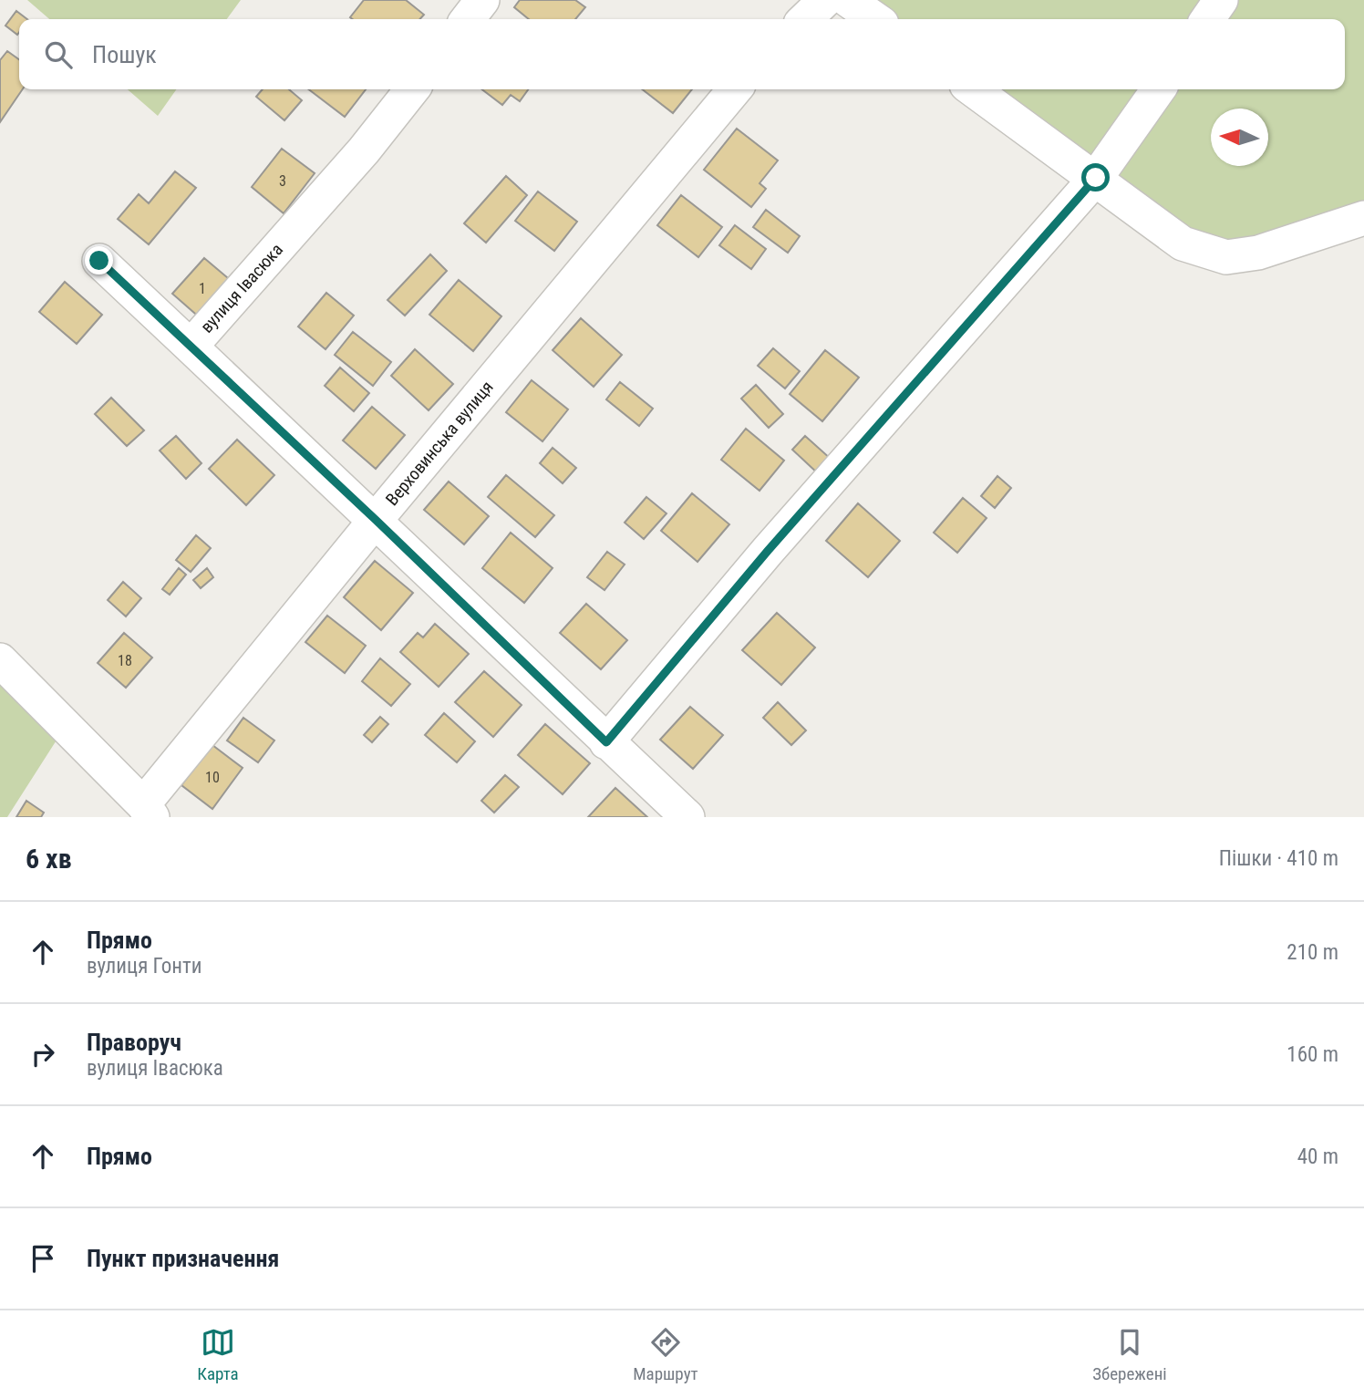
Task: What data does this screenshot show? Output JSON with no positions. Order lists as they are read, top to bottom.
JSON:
{
  "streets": {
    "street": ["вулиця Івасюка", "Верховинська вулиця"]
  },
  "crossings": [
    ["вулиця Івасюка", "Верховинська вулиця"]
  ],
  "house_numbers": [
    "3",
    "1",
    "18",
    "10"
  ],
  "north": "left",
  "page": {
    "search": "Пошук",
    "heading": ["6 хв", "Пішки · 410 m"],
    "list": [
      ["Прямо", "вулиця Гонти", "210 m"],
      ["Праворуч", "вулиця Івасюка", "160 m"],
      ["Прямо", "40 m"],
      "Пункт призначення"
    ],
    "nav": ["Карта", "Маршрут", "Збережені"]
  }
}
